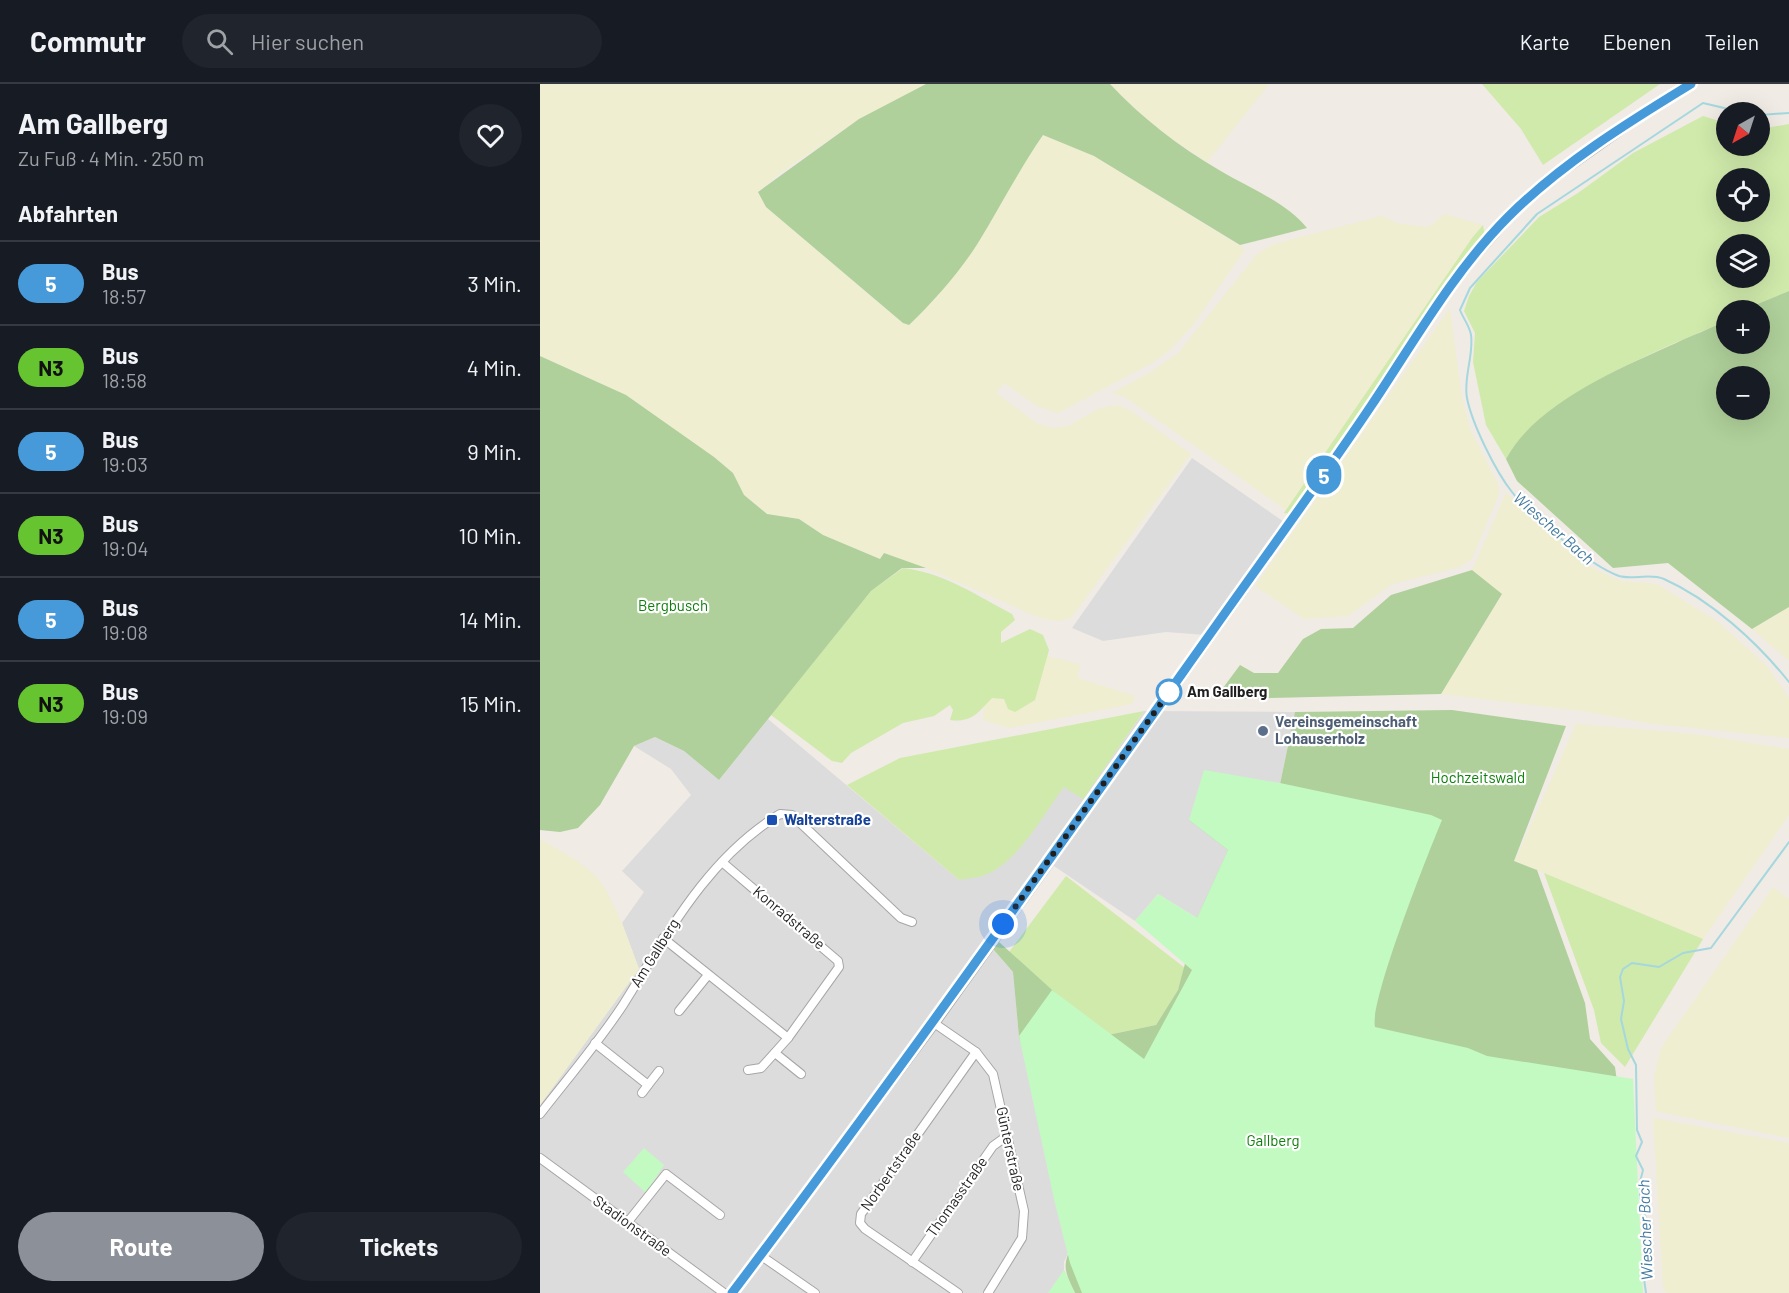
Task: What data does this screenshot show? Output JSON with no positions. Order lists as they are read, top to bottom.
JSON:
{
  "streets": {
    "street": [
      "Konradstraße",
      "Am Gallberg",
      "Günterstraße",
      "Norbertstraße",
      "Thomasstraße",
      "Stadionstraße"
    ]
  },
  "crossings": [
    ["Konradstraße", "Am Gallberg"],
    ["Günterstraße", "Norbertstraße"],
    ["Günterstraße", "Thomasstraße"],
    ["Norbertstraße", "Thomasstraße"]
  ],
  "water": ["Wiescher Bach"],
  "parks": ["Bergbusch", "Hochzeitswald", "Gallberg"],
  "places": {
    "other": ["Am Gallberg", "Vereinsgemeinschaft Lohauserholz"],
    "transit": ["Walterstraße"]
  },
  "lines": ["bus line 5"],
  "north": "bottom left",
  "page": {
    "header": "Commutr",
    "search": "Hier suchen",
    "nav": ["Karte", "Ebenen", "Teilen"],
    "heading": [
      ["Am Gallberg", "Zu Fuß · 4 Min. · 250 m"],
      "Abfahrten"
    ],
    "on_map": "5",
    "map_buttons": ["+", "−"],
    "list": [
      {
        "mark": "5",
        "name": "Bus",
        "note": "18:57",
        "value": "3 Min."
      },
      {
        "mark": "N3",
        "name": "Bus",
        "note": "18:58",
        "value": "4 Min."
      },
      {
        "mark": "5",
        "name": "Bus",
        "note": "19:03",
        "value": "9 Min."
      },
      {
        "mark": "N3",
        "name": "Bus",
        "note": "19:04",
        "value": "10 Min."
      },
      {
        "mark": "5",
        "name": "Bus",
        "note": "19:08",
        "value": "14 Min."
      },
      {
        "mark": "N3",
        "name": "Bus",
        "note": "19:09",
        "value": "15 Min."
      }
    ],
    "buttons": ["Route", "Tickets"]
  }
}
